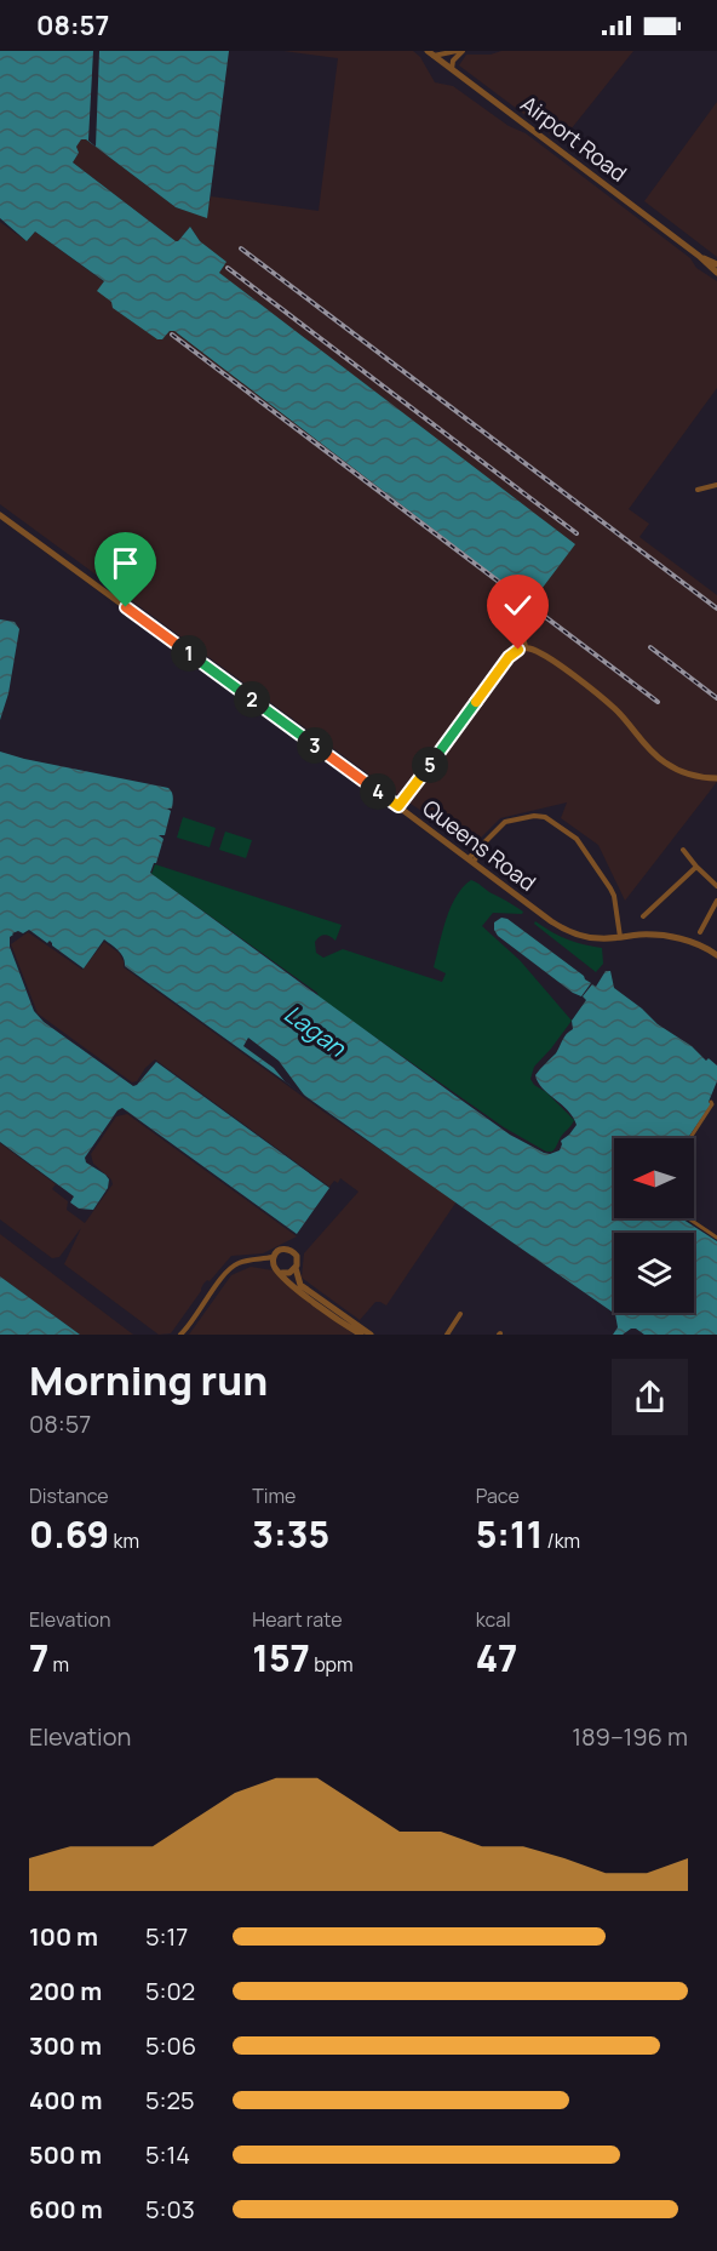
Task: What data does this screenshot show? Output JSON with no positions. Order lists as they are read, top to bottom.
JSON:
{
  "streets": {
    "street": ["Airport Road", "Queens Road"]
  },
  "water": ["Lagan"],
  "north": "left",
  "page": {
    "status": "08:57",
    "pins": [
      "1",
      "2",
      "3",
      "5",
      "4"
    ],
    "heading": ["Morning run", "08:57"],
    "stats": [
      ["Distance", "0.69 km"],
      ["Time", "3:35"],
      ["Pace", "5:11 /km"],
      ["Elevation", "7 m"],
      ["Heart rate", "157 bpm"],
      ["kcal", "47"]
    ],
    "chart": ["Elevation", "189–196 m"],
    "list": [
      {
        "name": "100 m",
        "note": "5:17"
      },
      {
        "name": "200 m",
        "note": "5:02"
      },
      {
        "name": "300 m",
        "note": "5:06"
      },
      {
        "name": "400 m",
        "note": "5:25"
      },
      {
        "name": "500 m",
        "note": "5:14"
      },
      {
        "name": "600 m",
        "note": "5:03"
      }
    ]
  }
}
